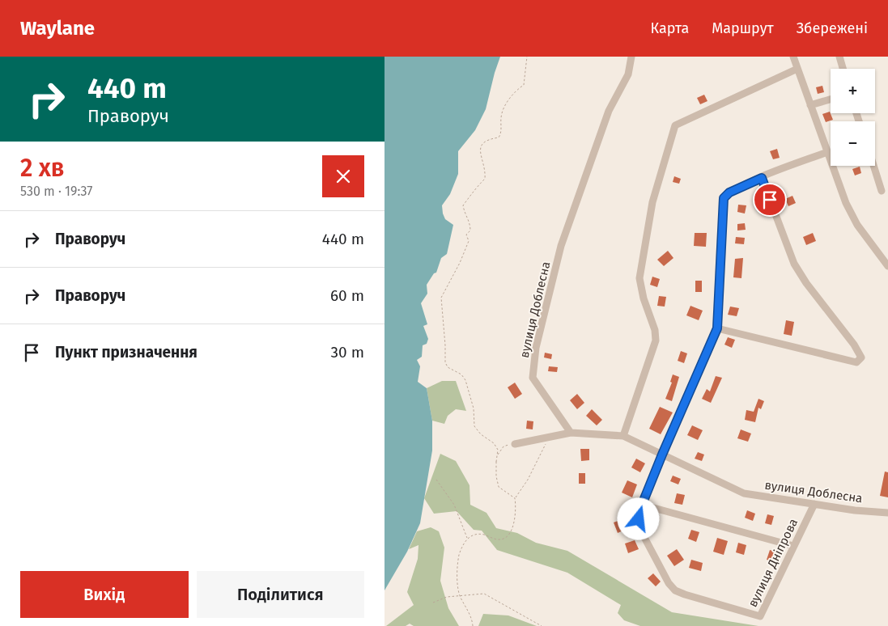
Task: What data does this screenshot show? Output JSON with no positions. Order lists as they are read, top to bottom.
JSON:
{
  "streets": {
    "street": ["вулиця Доблесна", "вулиця Дніпрова"]
  },
  "crossings": [
    ["вулиця Доблесна", "вулиця Дніпрова"]
  ],
  "page": {
    "header": "Waylane",
    "nav": ["Карта", "Маршрут", "Збережені"],
    "turn": ["440 m", "Праворуч"],
    "map_buttons": ["+", "−"],
    "heading": ["2 хв", "530 m · 19:37"],
    "list": [
      {
        "name": "Праворуч",
        "value": "440 m"
      },
      {
        "name": "Праворуч",
        "value": "60 m"
      },
      {
        "name": "Пункт призначення",
        "value": "30 m"
      }
    ],
    "buttons": ["Вихід", "Поділитися"]
  }
}
